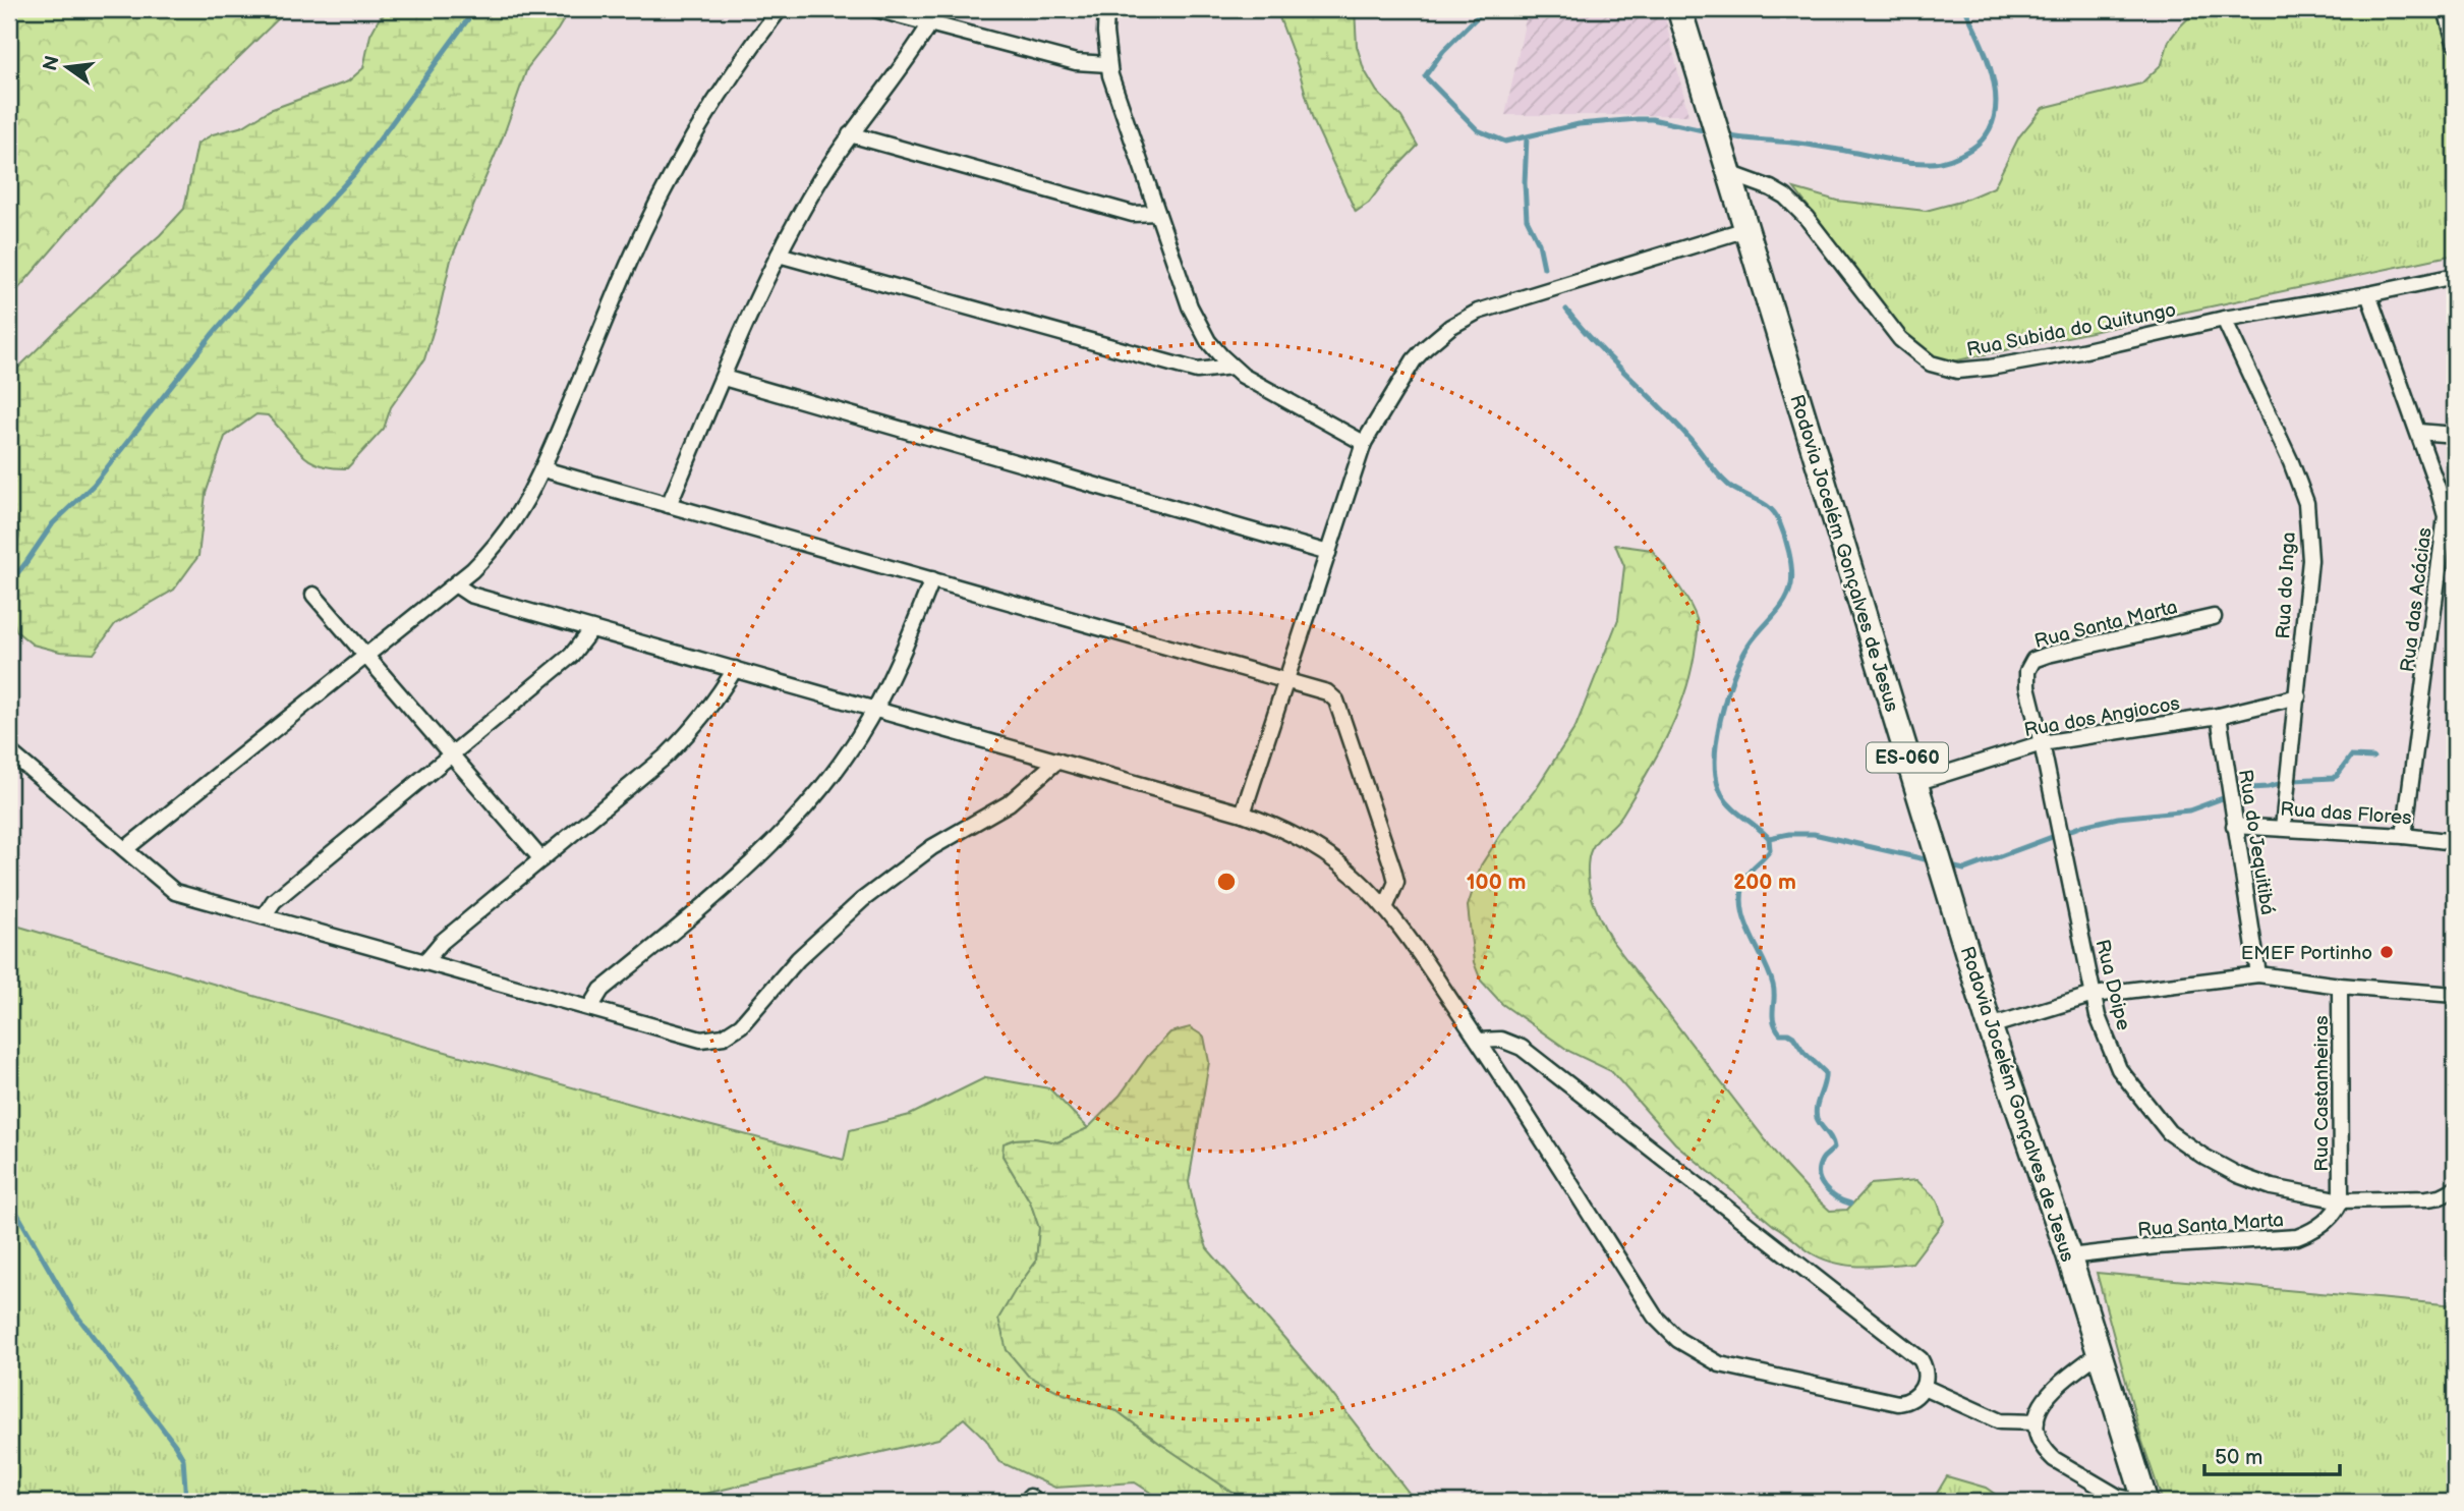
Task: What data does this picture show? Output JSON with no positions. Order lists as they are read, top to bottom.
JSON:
{
  "streets": {
    "main road": ["Rodovia Jocelém Gonçalves de Jesus", "ES-060"],
    "street": [
      "Rua Subida do Quitungo",
      "Rua do Inga",
      "Rua das Acácias",
      "Rua Santa Marta",
      "Rua dos Angiocos",
      "Rua das Flores",
      "Rua do Jequitibá",
      "Rua Doipe",
      "Rua Castanheiras"
    ]
  },
  "crossings": [
    ["Rua Subida do Quitungo", "Rodovia Jocelém Gonçalves de Jesus"],
    ["Rua Subida do Quitungo", "Rua do Inga"],
    ["Rua Subida do Quitungo", "Rua das Acácias"],
    ["Rodovia Jocelém Gonçalves de Jesus", "Rua Santa Marta"],
    ["Rodovia Jocelém Gonçalves de Jesus", "Rua dos Angiocos"],
    ["Rua do Inga", "Rua dos Angiocos"],
    ["Rua do Inga", "Rua das Flores"],
    ["Rua das Acácias", "Rua das Flores"],
    ["Rua Santa Marta", "Rua Doipe"],
    ["Rua Santa Marta", "Rua Castanheiras"],
    ["Rua dos Angiocos", "Rua do Jequitibá"],
    ["Rua dos Angiocos", "Rua Doipe"],
    ["Rua das Flores", "Rua do Jequitibá"],
    ["Rua Doipe", "Rua Castanheiras"]
  ],
  "places": ["EMEF Portinho"],
  "scale_bar": "50 m",
  "north": "left",
  "rings": ["100 m", "200 m"]
}
